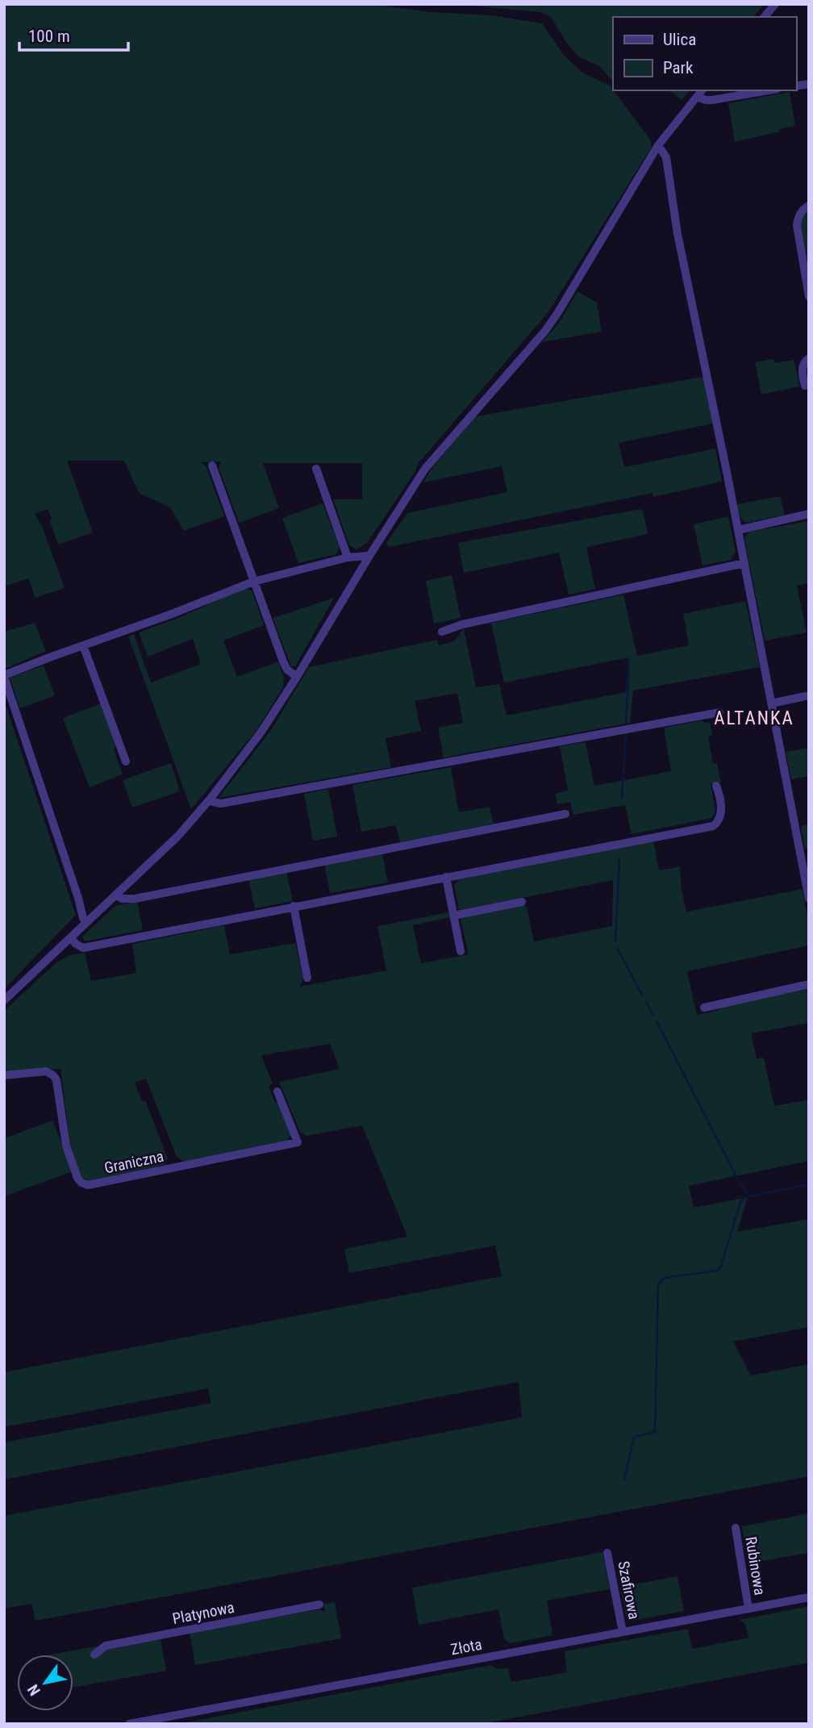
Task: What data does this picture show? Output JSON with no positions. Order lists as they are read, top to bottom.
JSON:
{
  "streets": {
    "street": [
      "Graniczna",
      "Rubinowa",
      "Szafirowa",
      "Platynowa",
      "Złota"
    ]
  },
  "crossings": [
    ["Rubinowa", "Złota"],
    ["Szafirowa", "Złota"]
  ],
  "districts": ["ALTANKA"],
  "legend": ["Ulica", "Park"],
  "scale_bar": "100 m",
  "north": "bottom left"
}
